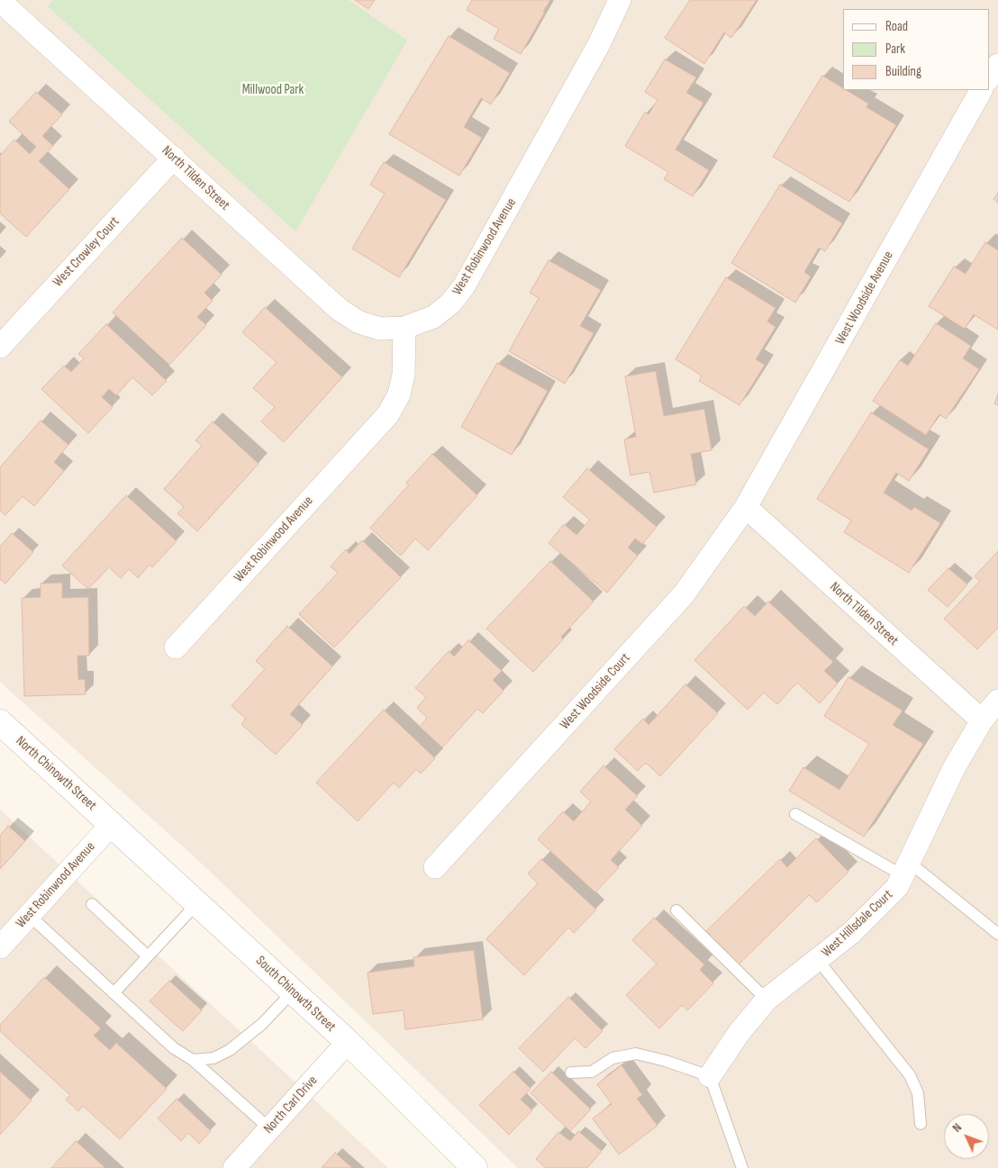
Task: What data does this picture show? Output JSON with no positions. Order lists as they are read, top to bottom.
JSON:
{
  "streets": {
    "street": [
      "North Tilden Street",
      "West Robinwood Avenue",
      "West Crowley Court",
      "West Woodside Avenue",
      "West Woodside Court",
      "North Chinowth Street",
      "West Hillsdale Court",
      "South Chinowth Street",
      "North Carl Drive"
    ]
  },
  "crossings": [
    ["North Tilden Street", "West Robinwood Avenue"],
    ["North Tilden Street", "West Crowley Court"],
    ["North Tilden Street", "West Woodside Avenue"],
    ["North Tilden Street", "West Woodside Court"],
    ["North Tilden Street", "West Hillsdale Court"],
    ["West Robinwood Avenue", "North Chinowth Street"],
    ["West Robinwood Avenue", "South Chinowth Street"],
    ["West Woodside Avenue", "West Woodside Court"],
    ["North Chinowth Street", "South Chinowth Street"],
    ["South Chinowth Street", "North Carl Drive"]
  ],
  "parks": ["Millwood Park"],
  "legend": ["Road", "Park", "Building"],
  "north": "top left"
}
